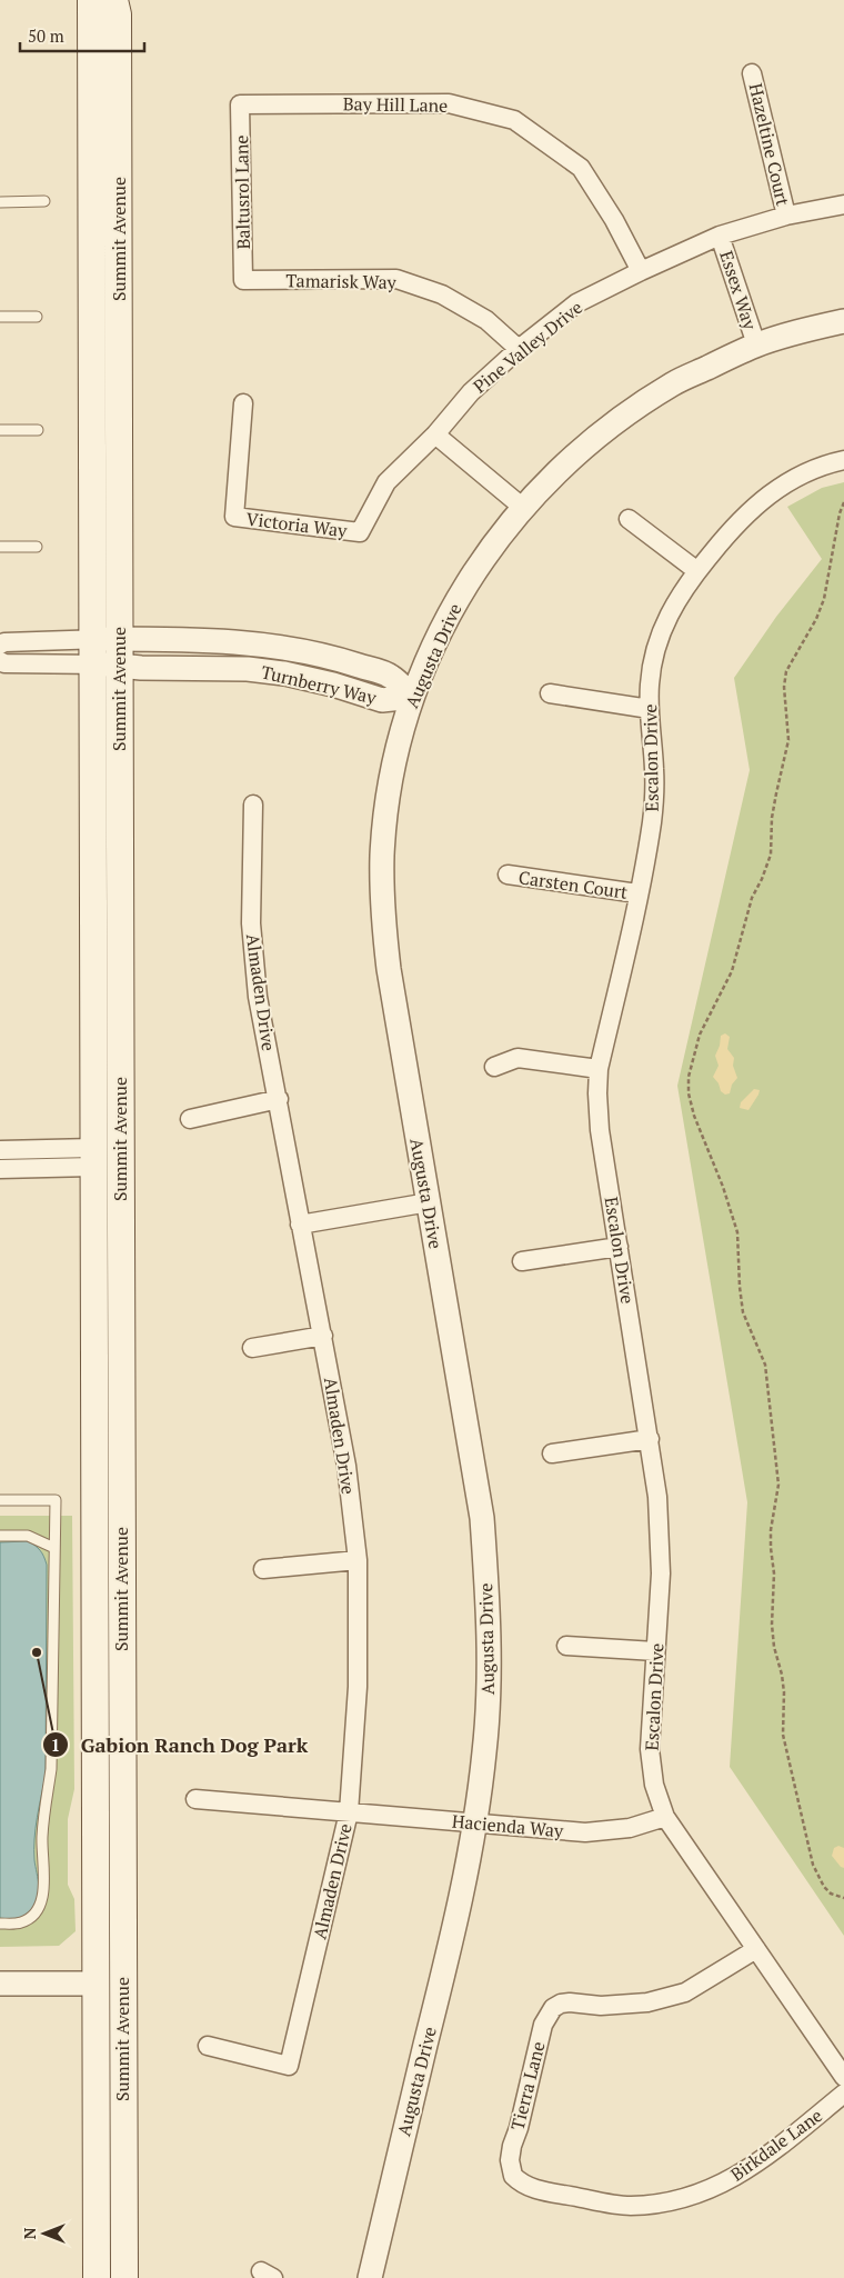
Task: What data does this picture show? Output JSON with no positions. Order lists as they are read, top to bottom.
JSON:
{
  "streets": {
    "main road": ["Summit Avenue"],
    "street": [
      "Bay Hill Lane",
      "Hazeltine Court",
      "Baltusrol Lane",
      "Tamarisk Way",
      "Essex Way",
      "Pine Valley Drive",
      "Victoria Way",
      "Augusta Drive",
      "Turnberry Way",
      "Escalon Drive",
      "Carsten Court",
      "Almaden Drive",
      "Hacienda Way",
      "Tierra Lane",
      "Birkdale Lane"
    ]
  },
  "crossings": [
    ["Bay Hill Lane", "Baltusrol Lane"],
    ["Bay Hill Lane", "Pine Valley Drive"],
    ["Hazeltine Court", "Pine Valley Drive"],
    ["Baltusrol Lane", "Tamarisk Way"],
    ["Summit Avenue", "Turnberry Way"],
    ["Tamarisk Way", "Pine Valley Drive"],
    ["Essex Way", "Pine Valley Drive"],
    ["Essex Way", "Augusta Drive"],
    ["Pine Valley Drive", "Victoria Way"],
    ["Augusta Drive", "Turnberry Way"],
    ["Augusta Drive", "Hacienda Way"],
    ["Escalon Drive", "Carsten Court"],
    ["Escalon Drive", "Hacienda Way"],
    ["Escalon Drive", "Tierra Lane"],
    ["Almaden Drive", "Hacienda Way"],
    ["Tierra Lane", "Birkdale Lane"]
  ],
  "places": ["Gabion Ranch Dog Park"],
  "scale_bar": "50 m",
  "north": "left"
}
